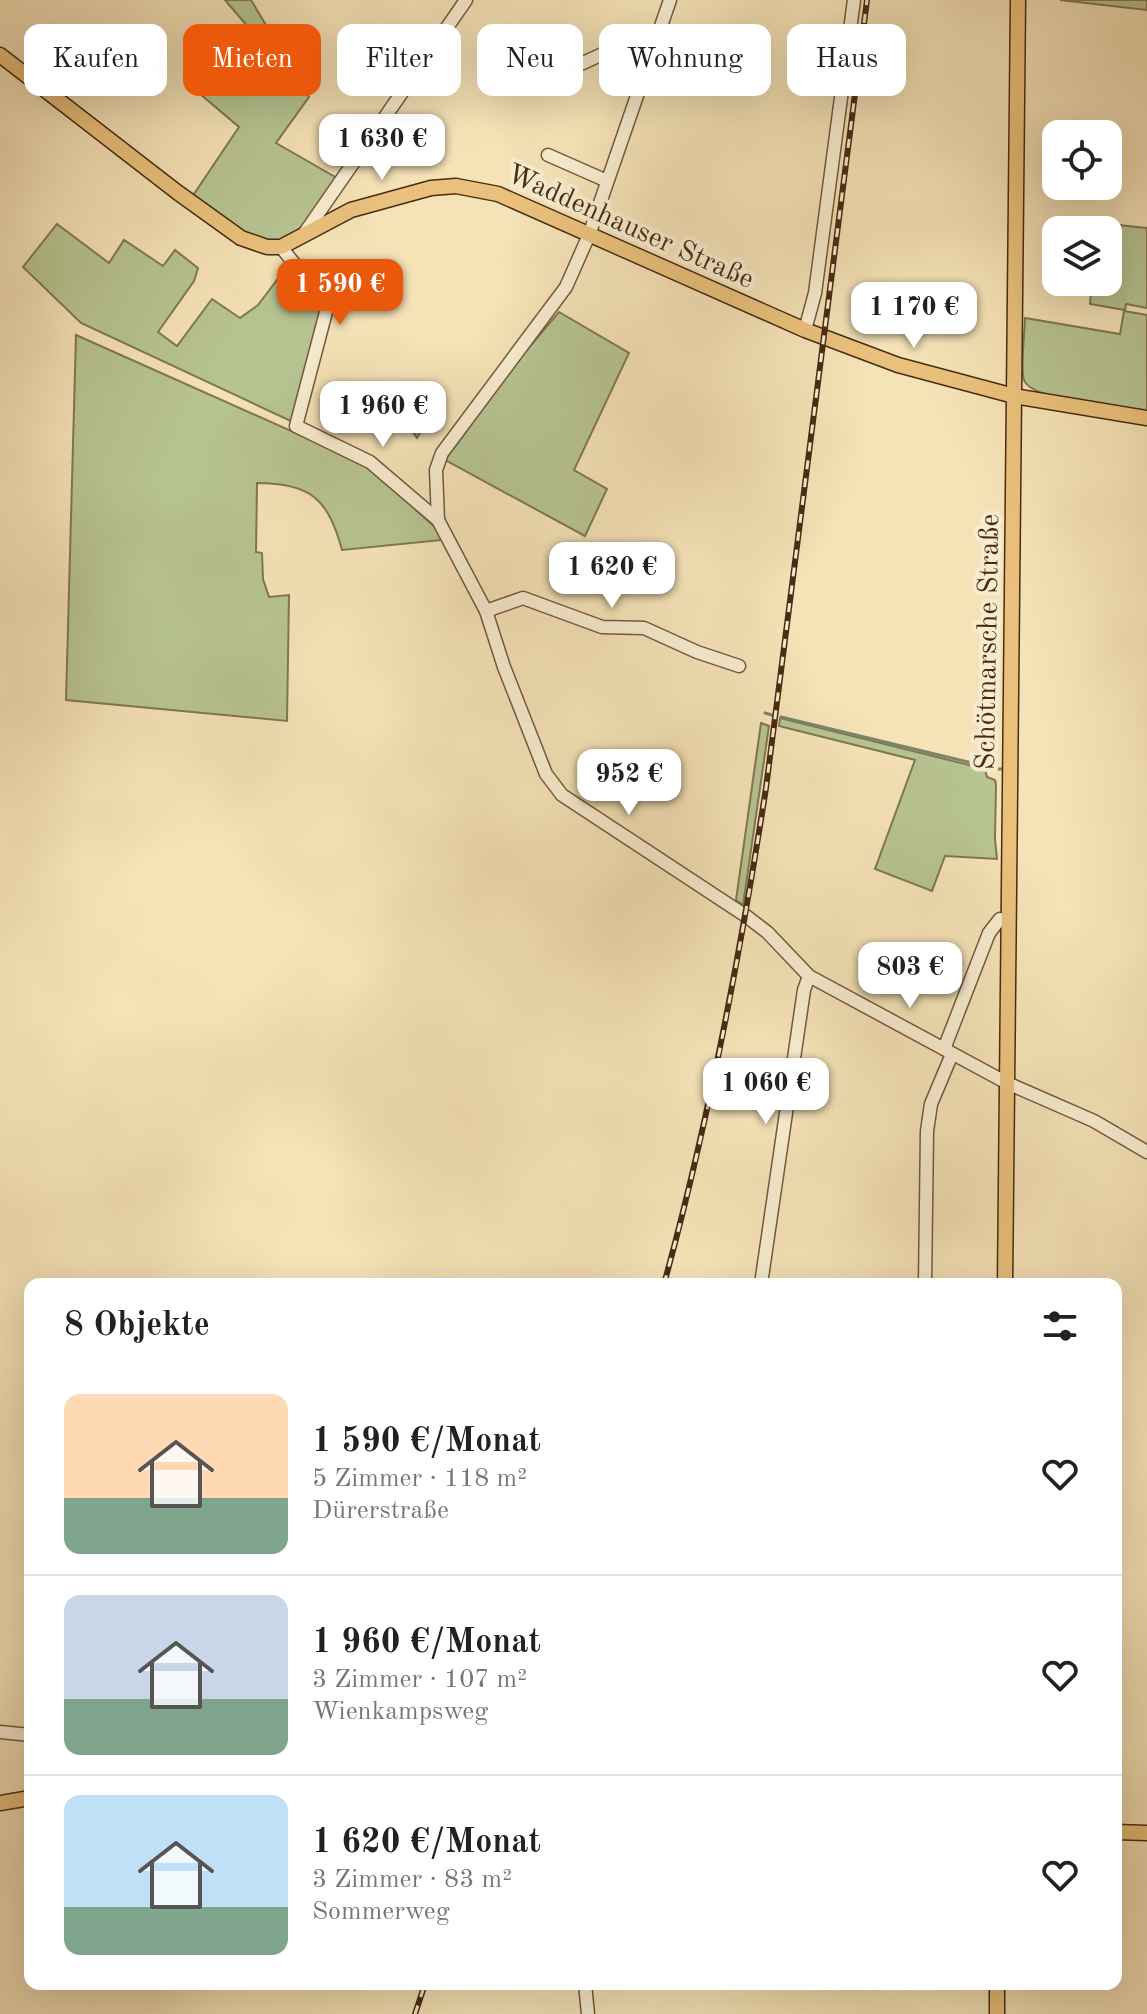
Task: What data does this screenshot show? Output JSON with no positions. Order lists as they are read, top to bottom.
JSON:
{
  "streets": {
    "main road": ["Waddenhauser Straße", "Schötmarsche Straße"]
  },
  "crossings": [
    ["Waddenhauser Straße", "Schötmarsche Straße"]
  ],
  "page": {
    "chip": [
      "Kaufen",
      "Mieten",
      "Filter",
      "Neu",
      "Wohnung",
      "Haus"
    ],
    "price": [
      "1 630 €",
      "1 590 €",
      "1 170 €",
      "1 960 €",
      "1 620 €",
      "952 €",
      "803 €",
      "1 060 €"
    ],
    "heading": "8 Objekte",
    "list": [
      {
        "name": "1 590 €/Monat",
        "note": "5 Zimmer · 118 m² · Dürerstraße"
      },
      {
        "name": "1 960 €/Monat",
        "note": "3 Zimmer · 107 m² · Wienkampsweg"
      },
      {
        "name": "1 620 €/Monat",
        "note": "3 Zimmer · 83 m² · Sommerweg"
      }
    ]
  }
}
